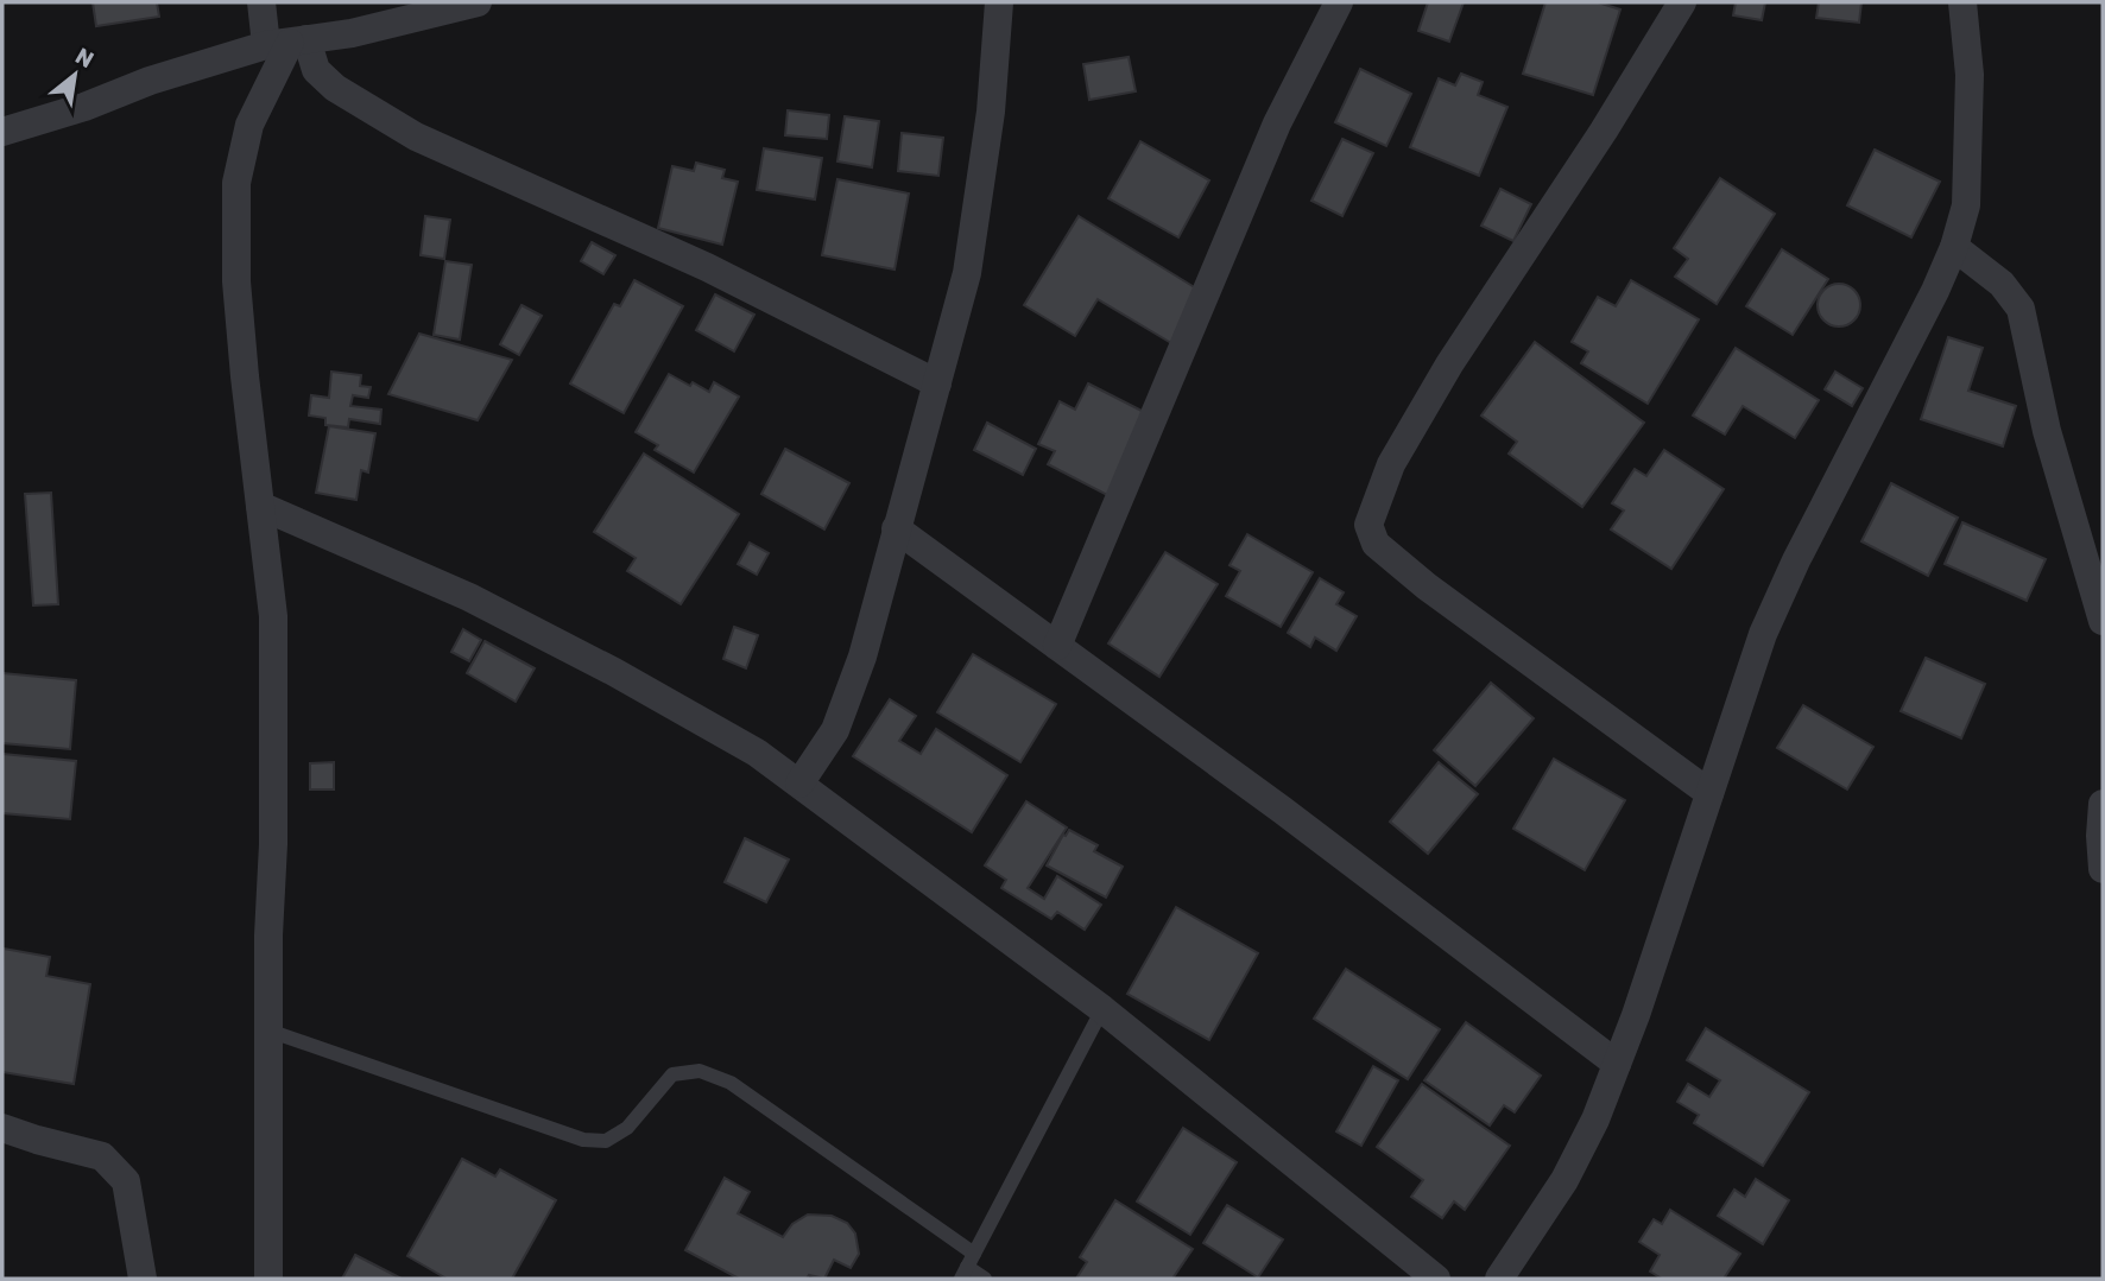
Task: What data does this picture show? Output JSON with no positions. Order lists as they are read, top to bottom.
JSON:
{
  "north": "top right"
}
